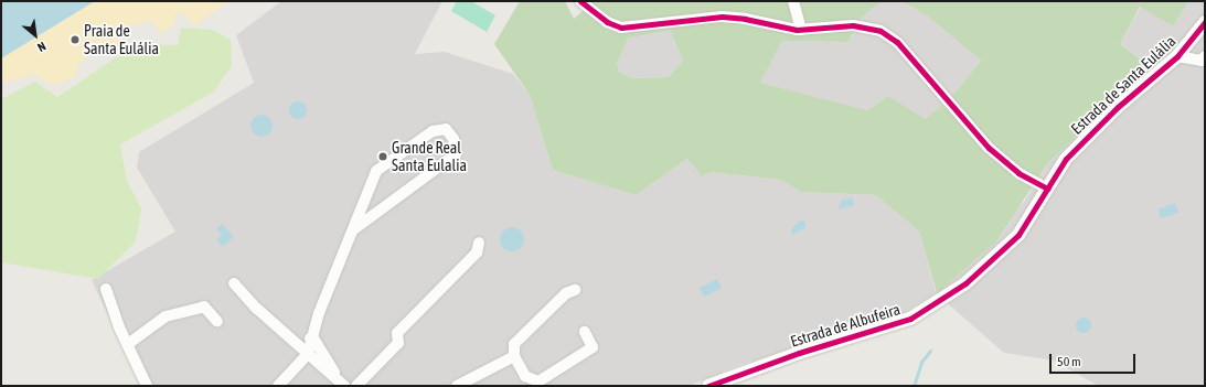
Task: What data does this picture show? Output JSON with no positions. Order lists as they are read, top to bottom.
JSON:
{
  "streets": {
    "street": ["Estrada de Santa Eulália", "Estrada de Albufeira"]
  },
  "crossings": [
    ["Estrada de Santa Eulália", "Estrada de Albufeira"]
  ],
  "places": ["Praia de Santa Eulália", "Grande Real Santa Eulalia"],
  "scale_bar": "50 m",
  "north": "bottom right"
}
